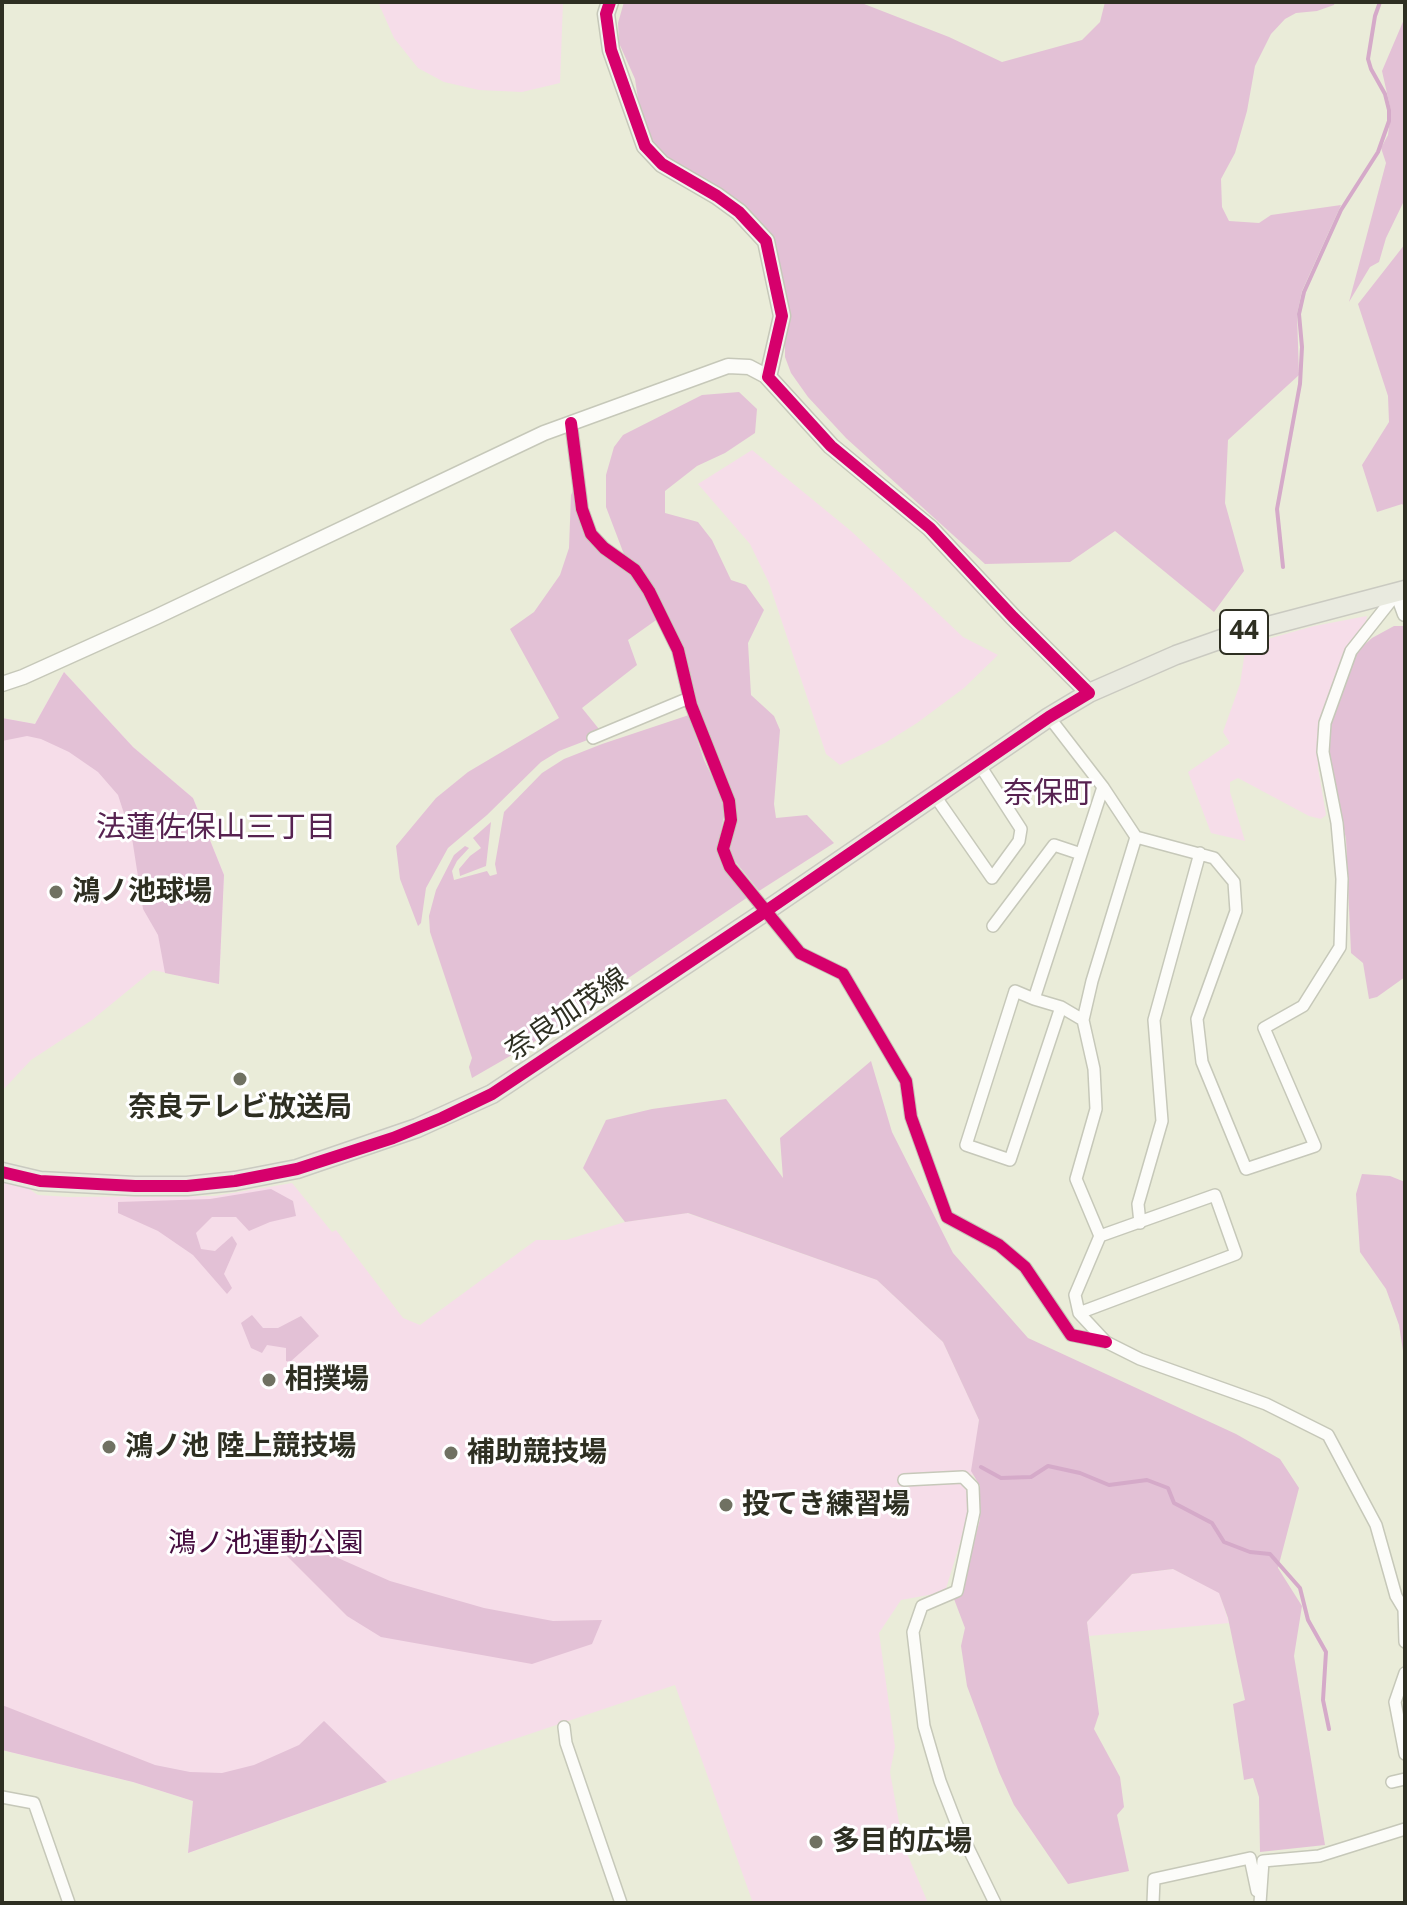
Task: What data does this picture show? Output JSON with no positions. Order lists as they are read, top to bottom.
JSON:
{
  "streets": {
    "main road": ["44", "奈良加茂線"]
  },
  "districts": ["奈保町", "法蓮佐保山三丁目"],
  "parks": ["鴻ノ池運動公園"],
  "places": [
    "鴻ノ池球場",
    "奈良テレビ放送局",
    "相撲場",
    "鴻ノ池 陸上競技場",
    "補助競技場",
    "投てき練習場",
    "多目的広場"
  ]
}
